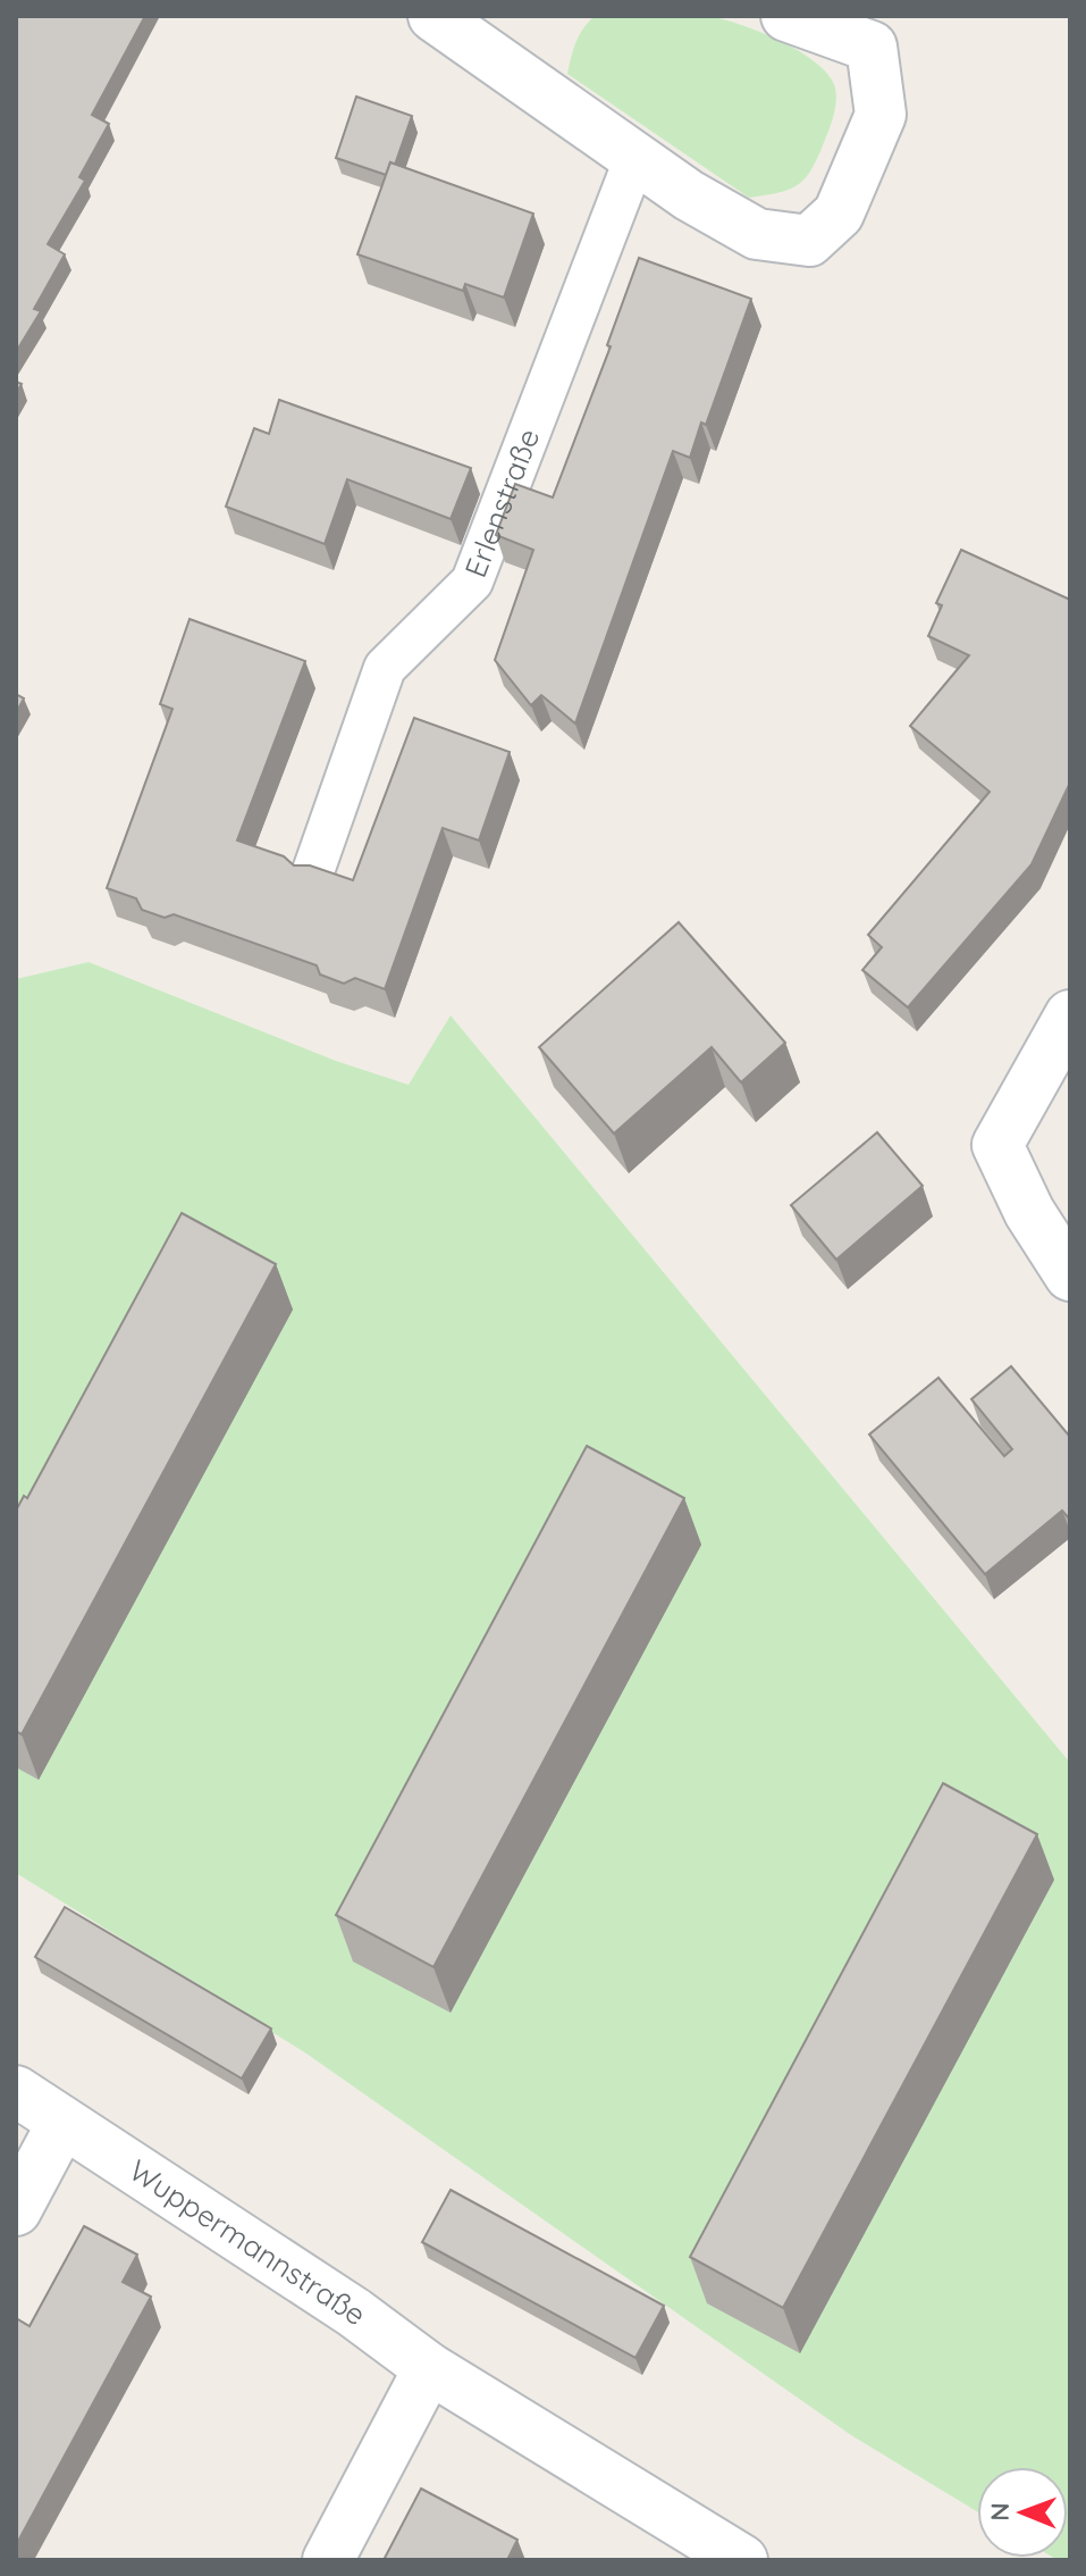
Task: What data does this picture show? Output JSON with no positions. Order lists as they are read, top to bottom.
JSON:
{
  "streets": {
    "street": ["Wuppermannstraße"],
    "lane": ["Erlenstraße"]
  },
  "north": "left"
}
